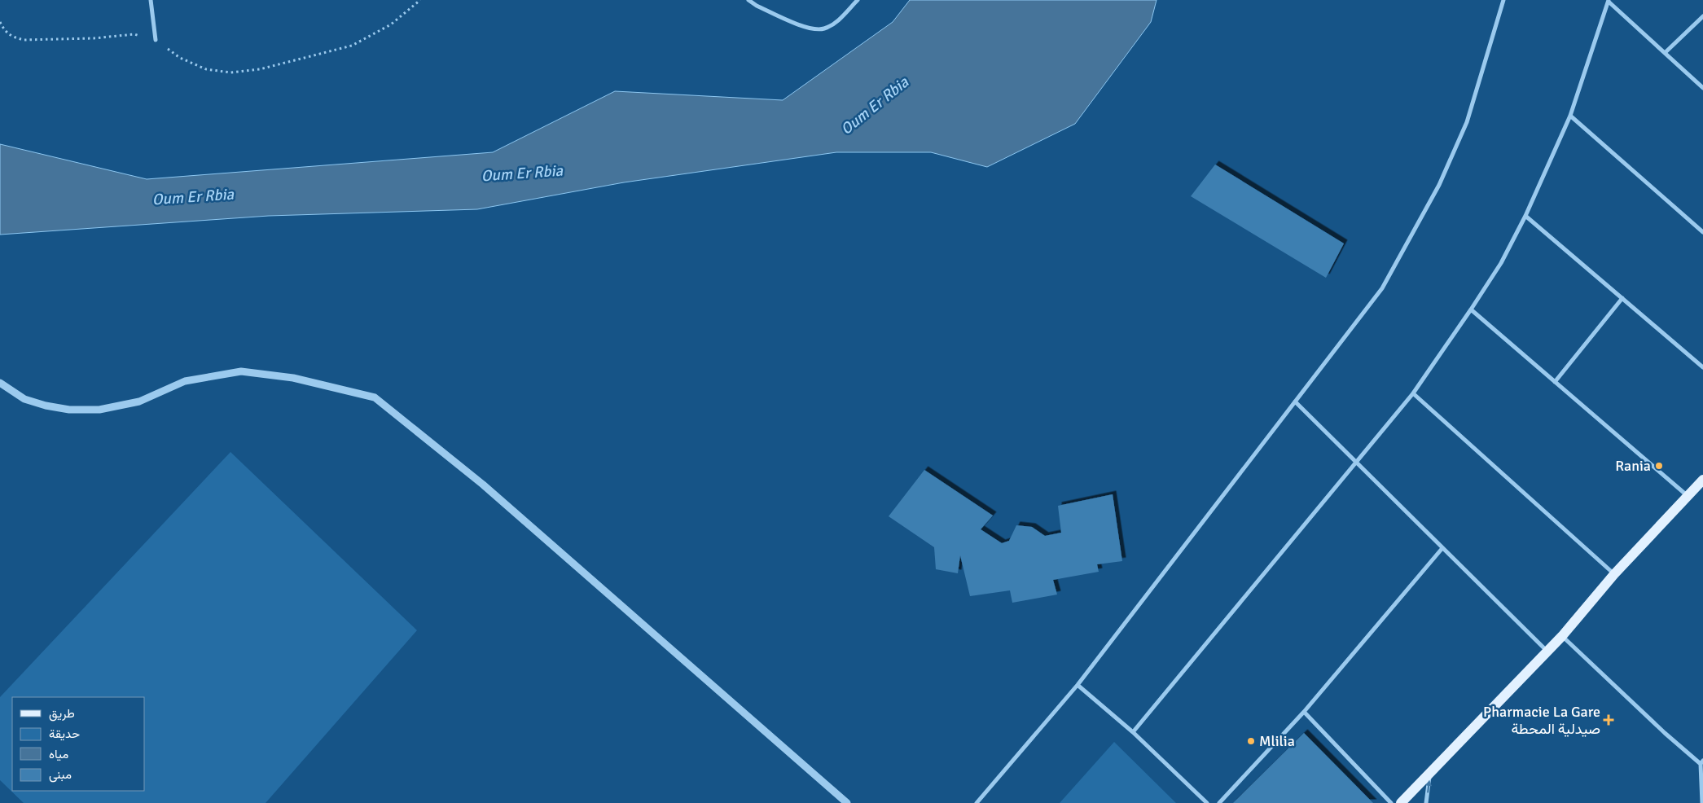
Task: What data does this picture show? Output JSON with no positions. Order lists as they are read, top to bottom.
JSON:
{
  "water": ["Oum Er Rbia"],
  "places": {
    "other": ["Rania", "Mlilia"],
    "health": ["Pharmacie La Gare صيدلية المحطة"]
  },
  "legend": [
    "طريق",
    "حديقة",
    "مياه",
    "مبنى"
  ]
}
